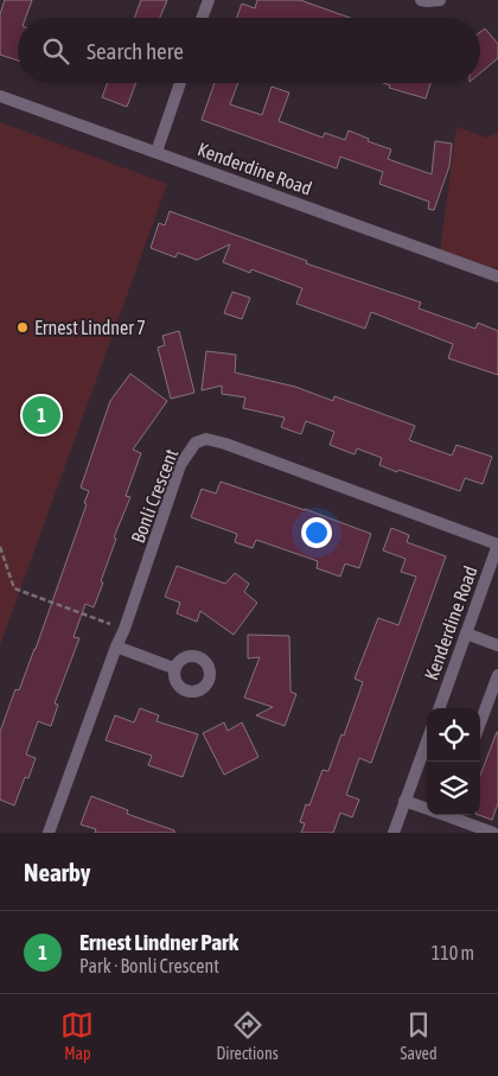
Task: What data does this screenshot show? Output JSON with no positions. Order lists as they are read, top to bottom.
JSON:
{
  "streets": {
    "street": ["Kenderdine Road", "Bonli Crescent"]
  },
  "crossings": [
    ["Kenderdine Road", "Bonli Crescent"]
  ],
  "places": ["Ernest Lindner 7"],
  "page": {
    "search": "Search here",
    "pins": "1",
    "heading": "Nearby",
    "list": [
      {
        "mark": "1",
        "name": "Ernest Lindner Park",
        "note": "Park · Bonli Crescent",
        "value": "110 m"
      }
    ],
    "nav": ["Map", "Directions", "Saved"]
  }
}
